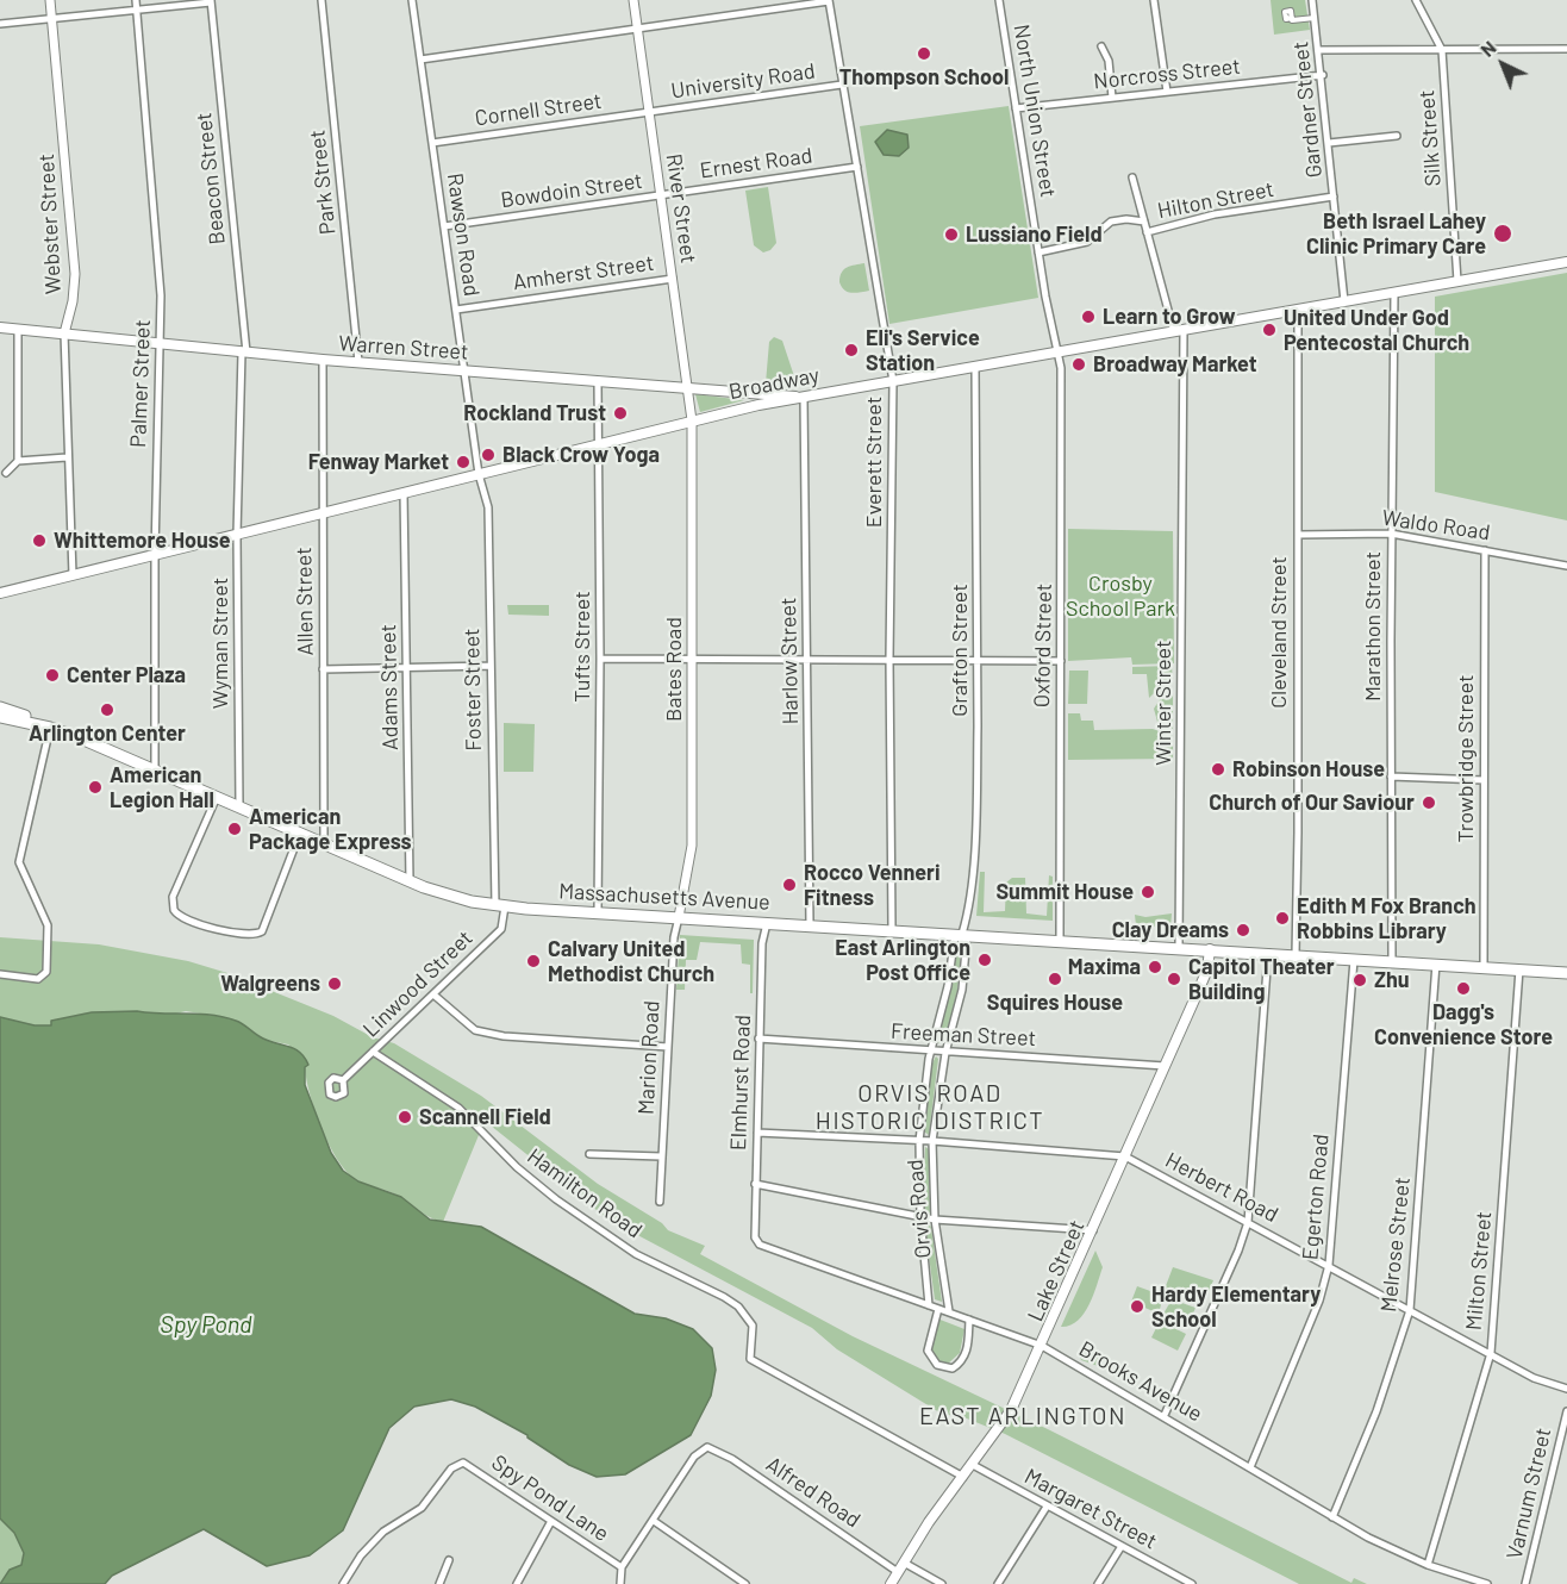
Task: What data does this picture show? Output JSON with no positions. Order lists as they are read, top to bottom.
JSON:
{
  "streets": {
    "highway": ["Massachusetts Avenue"],
    "main road": ["Warren Street", "Broadway", "Lake Street"],
    "street": [
      "Norcross Street",
      "University Road",
      "Cornell Street",
      "Gardner Street",
      "North Union Street",
      "Silk Street",
      "Ernest Road",
      "Beacon Street",
      "Park Street",
      "Bowdoin Street",
      "Hilton Street",
      "River Street",
      "Webster Street",
      "Rawson Road",
      "Amherst Street",
      "Palmer Street",
      "Everett Street",
      "Waldo Road",
      "Allen Street",
      "Marathon Street",
      "Cleveland Street",
      "Wyman Street",
      "Oxford Street",
      "Tufts Street",
      "Grafton Street",
      "Harlow Street",
      "Bates Road",
      "Adams Street",
      "Foster Street",
      "Winter Street",
      "Trowbridge Street",
      "Linwood Street",
      "Freeman Street",
      "Marion Road",
      "Elmhurst Road",
      "Herbert Road",
      "Hamilton Road",
      "Egerton Road",
      "Orvis Road",
      "Melrose Street",
      "Milton Street",
      "Brooks Avenue",
      "Alfred Road",
      "Varnum Street",
      "Spy Pond Lane",
      "Margaret Street"
    ]
  },
  "crossings": [
    ["Norcross Street", "Gardner Street"],
    ["Norcross Street", "North Union Street"],
    ["University Road", "Cornell Street"],
    ["University Road", "River Street"],
    ["University Road", "Everett Street"],
    ["Cornell Street", "River Street"],
    ["Cornell Street", "Rawson Road"],
    ["Gardner Street", "Hilton Street"],
    ["Gardner Street", "Broadway"],
    ["North Union Street", "Broadway"],
    ["North Union Street", "Oxford Street"],
    ["Silk Street", "Broadway"],
    ["Ernest Road", "Bowdoin Street"],
    ["Ernest Road", "River Street"],
    ["Ernest Road", "Everett Street"],
    ["Beacon Street", "Warren Street"],
    ["Beacon Street", "Wyman Street"],
    ["Park Street", "Warren Street"],
    ["Bowdoin Street", "River Street"],
    ["Bowdoin Street", "Rawson Road"],
    ["Hilton Street", "Winter Street"],
    ["River Street", "Amherst Street"],
    ["River Street", "Warren Street"],
    ["River Street", "Broadway"],
    ["River Street", "Bates Road"],
    ["Webster Street", "Warren Street"],
    ["Webster Street", "Broadway"],
    ["Rawson Road", "Amherst Street"],
    ["Rawson Road", "Warren Street"],
    ["Rawson Road", "Broadway"],
    ["Rawson Road", "Foster Street"],
    ["Warren Street", "Palmer Street"],
    ["Warren Street", "Broadway"],
    ["Warren Street", "Allen Street"],
    ["Warren Street", "Wyman Street"],
    ["Warren Street", "Tufts Street"],
    ["Warren Street", "Harlow Street"],
    ["Palmer Street", "Broadway"],
    ["Palmer Street", "Massachusetts Avenue"],
    ["Broadway", "Everett Street"],
    ["Broadway", "Allen Street"],
    ["Broadway", "Marathon Street"],
    ["Broadway", "Cleveland Street"],
    ["Broadway", "Wyman Street"],
    ["Broadway", "Oxford Street"],
    ["Broadway", "Tufts Street"],
    ["Broadway", "Grafton Street"],
    ["Broadway", "Harlow Street"],
    ["Broadway", "Bates Road"],
    ["Broadway", "Adams Street"],
    ["Broadway", "Foster Street"],
    ["Broadway", "Winter Street"],
    ["Everett Street", "Massachusetts Avenue"],
    ["Waldo Road", "Marathon Street"],
    ["Waldo Road", "Cleveland Street"],
    ["Waldo Road", "Trowbridge Street"],
    ["Allen Street", "Massachusetts Avenue"],
    ["Marathon Street", "Massachusetts Avenue"],
    ["Cleveland Street", "Massachusetts Avenue"],
    ["Wyman Street", "Massachusetts Avenue"],
    ["Oxford Street", "Massachusetts Avenue"],
    ["Tufts Street", "Massachusetts Avenue"],
    ["Grafton Street", "Massachusetts Avenue"],
    ["Grafton Street", "Orvis Road"],
    ["Harlow Street", "Massachusetts Avenue"],
    ["Bates Road", "Massachusetts Avenue"],
    ["Bates Road", "Marion Road"],
    ["Adams Street", "Massachusetts Avenue"],
    ["Foster Street", "Massachusetts Avenue"],
    ["Foster Street", "Linwood Street"],
    ["Winter Street", "Massachusetts Avenue"],
    ["Trowbridge Street", "Massachusetts Avenue"],
    ["Massachusetts Avenue", "Linwood Street"],
    ["Massachusetts Avenue", "Marion Road"],
    ["Massachusetts Avenue", "Elmhurst Road"],
    ["Massachusetts Avenue", "Egerton Road"],
    ["Massachusetts Avenue", "Orvis Road"],
    ["Massachusetts Avenue", "Melrose Street"],
    ["Massachusetts Avenue", "Lake Street"],
    ["Massachusetts Avenue", "Milton Street"],
    ["Linwood Street", "Hamilton Road"],
    ["Freeman Street", "Elmhurst Road"],
    ["Freeman Street", "Orvis Road"],
    ["Freeman Street", "Lake Street"],
    ["Elmhurst Road", "Brooks Avenue"],
    ["Herbert Road", "Egerton Road"],
    ["Herbert Road", "Melrose Street"],
    ["Herbert Road", "Lake Street"],
    ["Herbert Road", "Milton Street"],
    ["Hamilton Road", "Lake Street"],
    ["Egerton Road", "Brooks Avenue"],
    ["Orvis Road", "Brooks Avenue"],
    ["Melrose Street", "Brooks Avenue"],
    ["Lake Street", "Brooks Avenue"],
    ["Lake Street", "Alfred Road"],
    ["Lake Street", "Margaret Street"],
    ["Milton Street", "Brooks Avenue"]
  ],
  "districts": ["ORVIS ROAD HISTORIC DISTRICT", "EAST ARLINGTON"],
  "water": ["Spy Pond"],
  "parks": ["Crosby School Park"],
  "places": [
    "Thompson School",
    "Beth Israel Lahey Clinic Primary Care",
    "Lussiano Field",
    "Learn to Grow",
    "United Under God Pentecostal Church",
    "Eli's Service Station",
    "Broadway Market",
    "Rockland Trust",
    "Black Crow Yoga",
    "Fenway Market",
    "Whittemore House",
    "Center Plaza",
    "Arlington Center",
    "Robinson House",
    "American Legion Hall",
    "Church of Our Saviour",
    "American Package Express",
    "Rocco Venneri Fitness",
    "Summit House",
    "Edith M Fox Branch Robbins Library",
    "Clay Dreams",
    "East Arlington Post Office",
    "Calvary United Methodist Church",
    "Maxima",
    "Squires House",
    "Capitol Theater Building",
    "Zhu",
    "Walgreens",
    "Dagg's Convenience Store",
    "Scannell Field",
    "Hardy Elementary School"
  ],
  "north": "top left"
}
